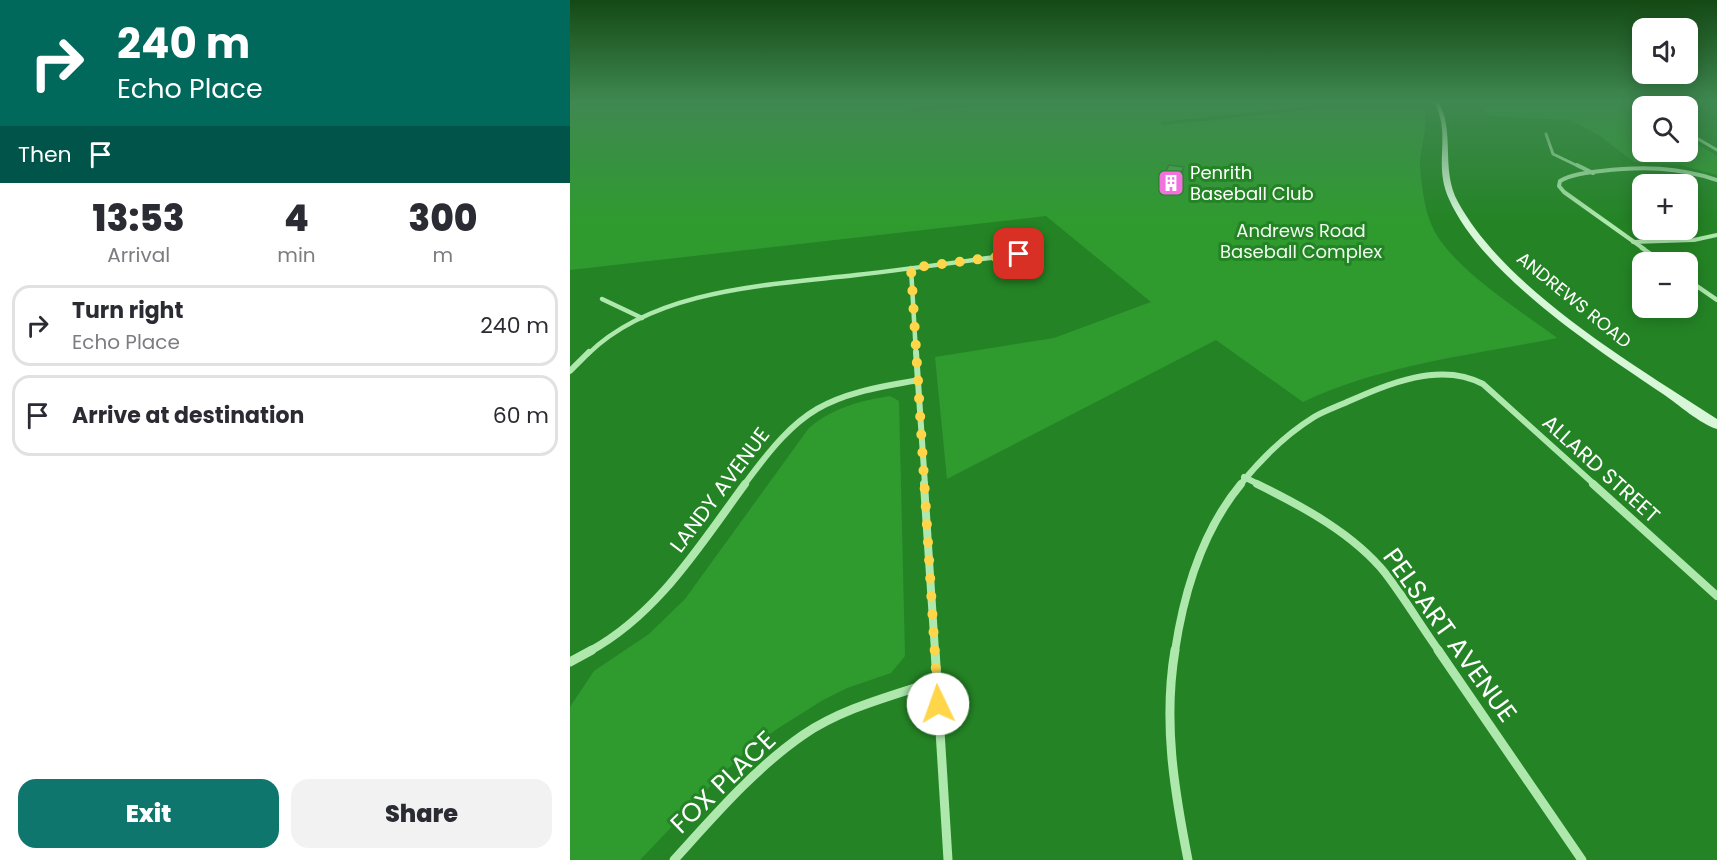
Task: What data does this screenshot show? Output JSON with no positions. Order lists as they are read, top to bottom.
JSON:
{
  "streets": {
    "main road": ["ANDREWS ROAD"],
    "street": [
      "ALLARD STREET",
      "LANDY AVENUE",
      "PELSART AVENUE",
      "FOX PLACE"
    ]
  },
  "crossings": [
    ["ALLARD STREET", "PELSART AVENUE"]
  ],
  "parks": ["Andrews Road Baseball Complex"],
  "places": {
    "building": ["Penrith Baseball Club"]
  },
  "page": {
    "turn": ["240 m", "Echo Place"],
    "map_buttons": ["+", "−"],
    "then": "Then",
    "eta": [
      "13:53",
      "Arrival",
      "4",
      "min",
      "300",
      "m"
    ],
    "list": [
      {
        "name": "Turn right",
        "note": "Echo Place",
        "value": "240 m"
      },
      {
        "name": "Arrive at destination",
        "value": "60 m"
      }
    ],
    "buttons": ["Exit", "Share"]
  }
}
